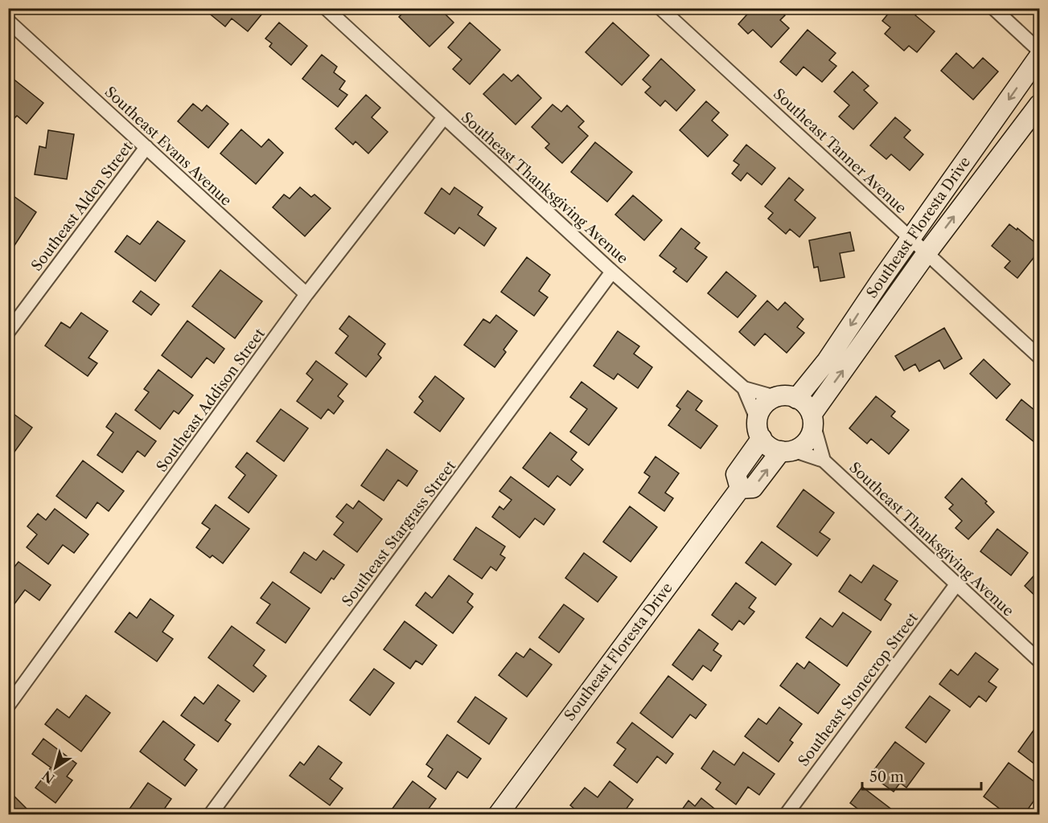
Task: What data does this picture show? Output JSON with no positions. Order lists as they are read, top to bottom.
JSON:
{
  "streets": {
    "street": [
      "Southeast Evans Avenue",
      "Southeast Tanner Avenue",
      "Southeast Thanksgiving Avenue",
      "Southeast Alden Street",
      "Southeast Floresta Drive",
      "Southeast Addison Street",
      "Southeast Stargrass Street",
      "Southeast Stonecrop Street"
    ]
  },
  "crossings": [
    ["Southeast Evans Avenue", "Southeast Alden Street"],
    ["Southeast Evans Avenue", "Southeast Addison Street"],
    ["Southeast Tanner Avenue", "Southeast Floresta Drive"],
    ["Southeast Thanksgiving Avenue", "Southeast Floresta Drive"],
    ["Southeast Thanksgiving Avenue", "Southeast Addison Street"],
    ["Southeast Thanksgiving Avenue", "Southeast Stargrass Street"],
    ["Southeast Thanksgiving Avenue", "Southeast Stonecrop Street"]
  ],
  "scale_bar": "50 m",
  "north": "bottom left"
}
